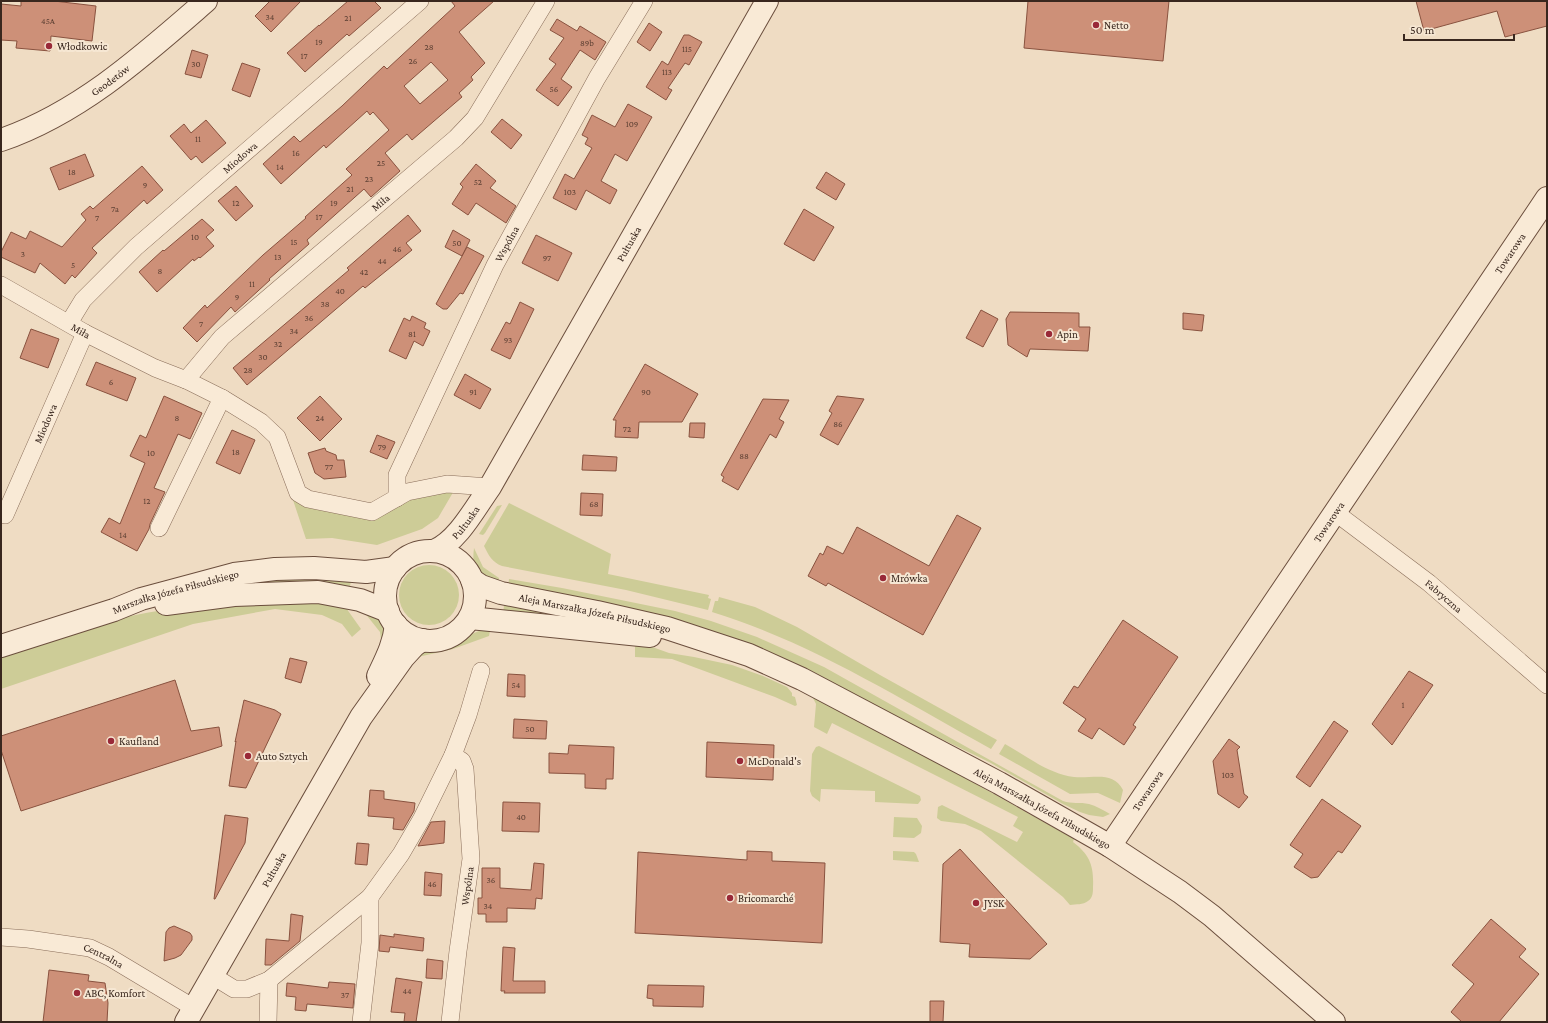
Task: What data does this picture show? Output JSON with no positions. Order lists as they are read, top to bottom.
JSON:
{
  "streets": {
    "main road": [
      "Geodetów",
      "Pułtuska",
      "Towarowa",
      "Marszałka Józefa Piłsudskiego",
      "Aleja Marszałka Józefa Piłsudskiego"
    ],
    "street": [
      "Miodowa",
      "Miła",
      "Wspólna",
      "Fabryczna",
      "Centralna"
    ]
  },
  "crossings": [
    ["Miodowa", "Miła"],
    ["Miła", "Wspólna"],
    ["Miła", "Pułtuska"],
    ["Pułtuska", "Marszałka Józefa Piłsudskiego"],
    ["Pułtuska", "Aleja Marszałka Józefa Piłsudskiego"],
    ["Pułtuska", "Centralna"],
    ["Towarowa", "Fabryczna"],
    ["Towarowa", "Aleja Marszałka Józefa Piłsudskiego"],
    ["Marszałka Józefa Piłsudskiego", "Aleja Marszałka Józefa Piłsudskiego"]
  ],
  "places": [
    "Netto",
    "Włodkowic",
    "Apin",
    "Mrówka",
    "Kaufland",
    "Auto Sztych",
    "McDonald's",
    "Bricomarché",
    "JYSK",
    "ABC, Komfort"
  ],
  "house_numbers": [
    "34",
    "21",
    "45A",
    "19",
    "89b",
    "28",
    "115",
    "17",
    "26",
    "30",
    "113",
    "56",
    "109",
    "11",
    "16",
    "25",
    "14",
    "18",
    "23",
    "52",
    "9",
    "21",
    "103",
    "12",
    "19",
    "7a",
    "17",
    "7",
    "10",
    "15",
    "50",
    "46",
    "3",
    "13",
    "97",
    "44",
    "5",
    "8",
    "42",
    "11",
    "40",
    "9",
    "38",
    "36",
    "7",
    "34",
    "81",
    "93",
    "32",
    "30",
    "28",
    "6",
    "91",
    "90",
    "8",
    "24",
    "86",
    "72",
    "79",
    "18",
    "10",
    "88",
    "77",
    "12",
    "68",
    "14",
    "54",
    "1",
    "50",
    "103",
    "40",
    "36",
    "46",
    "34",
    "44",
    "37"
  ],
  "scale_bar": "50 m"
}
